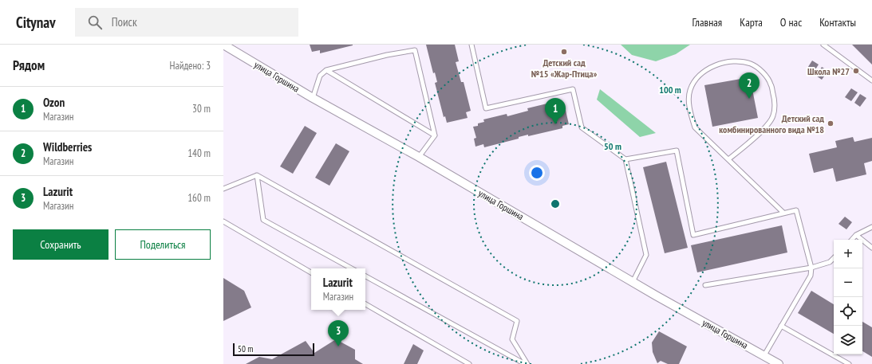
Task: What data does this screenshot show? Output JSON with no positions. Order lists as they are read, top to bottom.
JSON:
{
  "streets": {
    "street": ["улица Горшина"]
  },
  "places": ["Детский сад №15 «Жар-Птица»", "Школа №27", "Детский сад комбинированного вида №18"],
  "scale_bar": "50 m",
  "page": {
    "header": "Citynav",
    "search": "Поиск",
    "nav": [
      "Главная",
      "Карта",
      "О нас",
      "Контакты"
    ],
    "heading": ["Рядом", "Найдено: 3"],
    "pins": ["2", "1", "3"],
    "list": [
      {
        "mark": "1",
        "name": "Ozon",
        "note": "Магазин",
        "value": "30 m"
      },
      {
        "mark": "2",
        "name": "Wildberries",
        "note": "Магазин",
        "value": "140 m"
      },
      {
        "mark": "3",
        "name": "Lazurit",
        "note": "Магазин",
        "value": "160 m"
      }
    ],
    "buttons": ["Сохранить", "Поделиться"],
    "map_buttons": ["+", "−"],
    "popup": ["Lazurit", "Магазин"],
    "scale": "50 m"
  },
  "rings": ["100 m", "50 m"]
}
